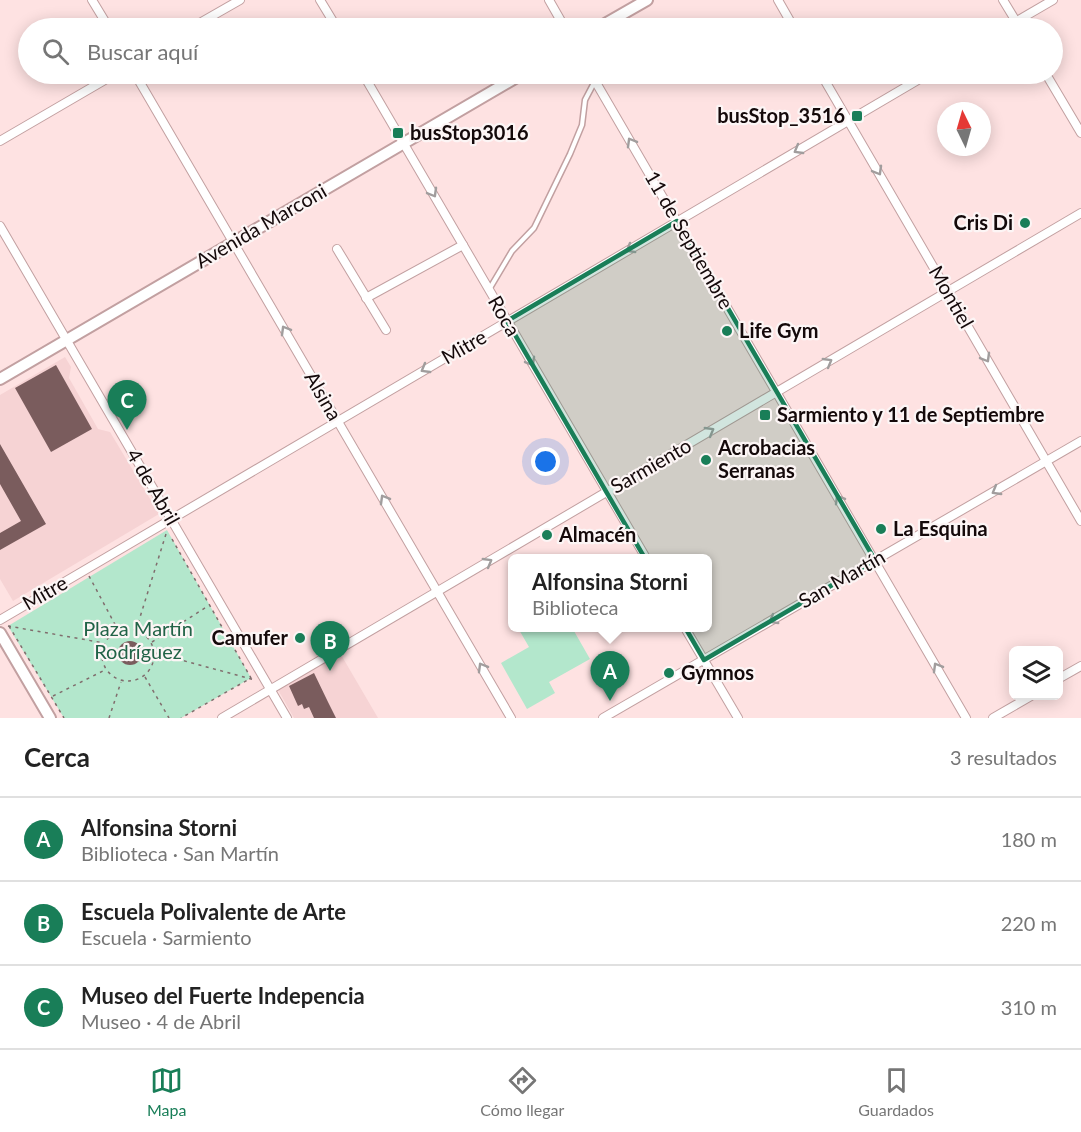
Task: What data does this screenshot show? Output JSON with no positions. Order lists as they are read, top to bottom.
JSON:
{
  "streets": {
    "main road": ["Avenida Marconi"],
    "street": [
      "11 de Septiembre",
      "Montiel",
      "Roca",
      "Mitre",
      "Alsina",
      "Sarmiento",
      "4 de Abril",
      "San Martín"
    ]
  },
  "crossings": [
    ["Avenida Marconi", "Roca"],
    ["Avenida Marconi", "Alsina"],
    ["Avenida Marconi", "4 de Abril"],
    ["11 de Septiembre", "Mitre"],
    ["11 de Septiembre", "Sarmiento"],
    ["11 de Septiembre", "San Martín"],
    ["Montiel", "Mitre"],
    ["Montiel", "Sarmiento"],
    ["Montiel", "San Martín"],
    ["Roca", "Mitre"],
    ["Roca", "Sarmiento"],
    ["Mitre", "Alsina"],
    ["Mitre", "4 de Abril"],
    ["Alsina", "Sarmiento"],
    ["Sarmiento", "4 de Abril"]
  ],
  "one_way": [
    "11 de Septiembre",
    "Montiel",
    "Roca",
    "Mitre",
    "Alsina",
    "Sarmiento",
    "San Martín"
  ],
  "parks": ["Plaza Martín Rodríguez"],
  "places": {
    "transit": ["busStop_3516", "busStop3016", "Sarmiento y 11 de Septiembre"],
    "other": [
      "Cris Di",
      "Life Gym",
      "Acrobacias Serranas",
      "La Esquina",
      "Almacén",
      "Camufer",
      "Gymnos"
    ]
  },
  "north": "top",
  "page": {
    "search": "Buscar aquí",
    "pins": ["C", "B", "A"],
    "popup": ["Alfonsina Storni", "Biblioteca"],
    "heading": ["Cerca", "3 resultados"],
    "list": [
      {
        "mark": "A",
        "name": "Alfonsina Storni",
        "note": "Biblioteca · San Martín",
        "value": "180 m"
      },
      {
        "mark": "B",
        "name": "Escuela Polivalente de Arte",
        "note": "Escuela · Sarmiento",
        "value": "220 m"
      },
      {
        "mark": "C",
        "name": "Museo del Fuerte Indepencia",
        "note": "Museo · 4 de Abril",
        "value": "310 m"
      }
    ],
    "nav": ["Mapa", "Cómo llegar", "Guardados"]
  }
}
